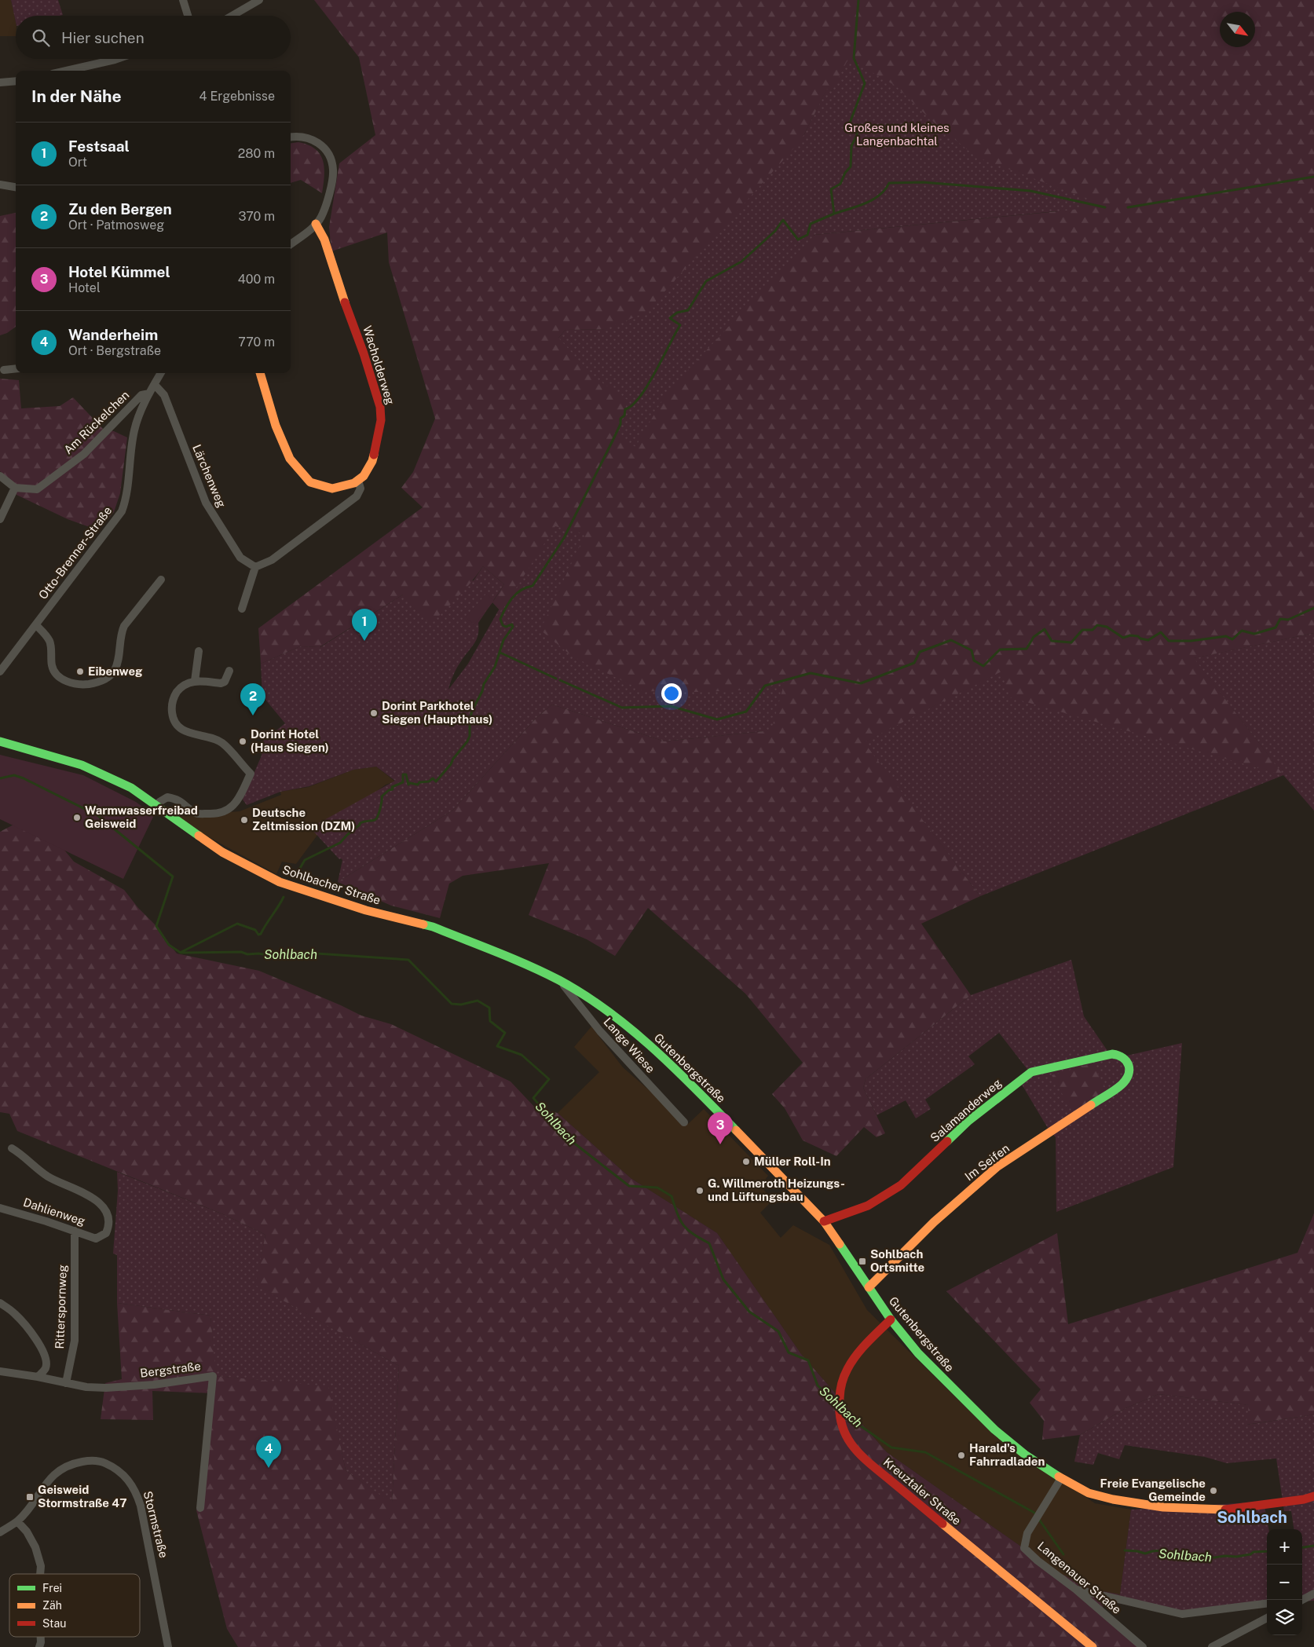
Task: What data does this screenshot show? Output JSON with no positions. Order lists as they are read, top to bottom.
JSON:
{
  "streets": {
    "street": [
      "Wacholderweg",
      "Am Rückelchen",
      "Lärchenweg",
      "Otto-Brenner-Straße",
      "Sohlbacher Straße",
      "Lange Wiese",
      "Gutenbergstraße",
      "Salamanderweg",
      "Im Seifen",
      "Dahlienweg",
      "Ritterspornweg",
      "Bergstraße",
      "Kreuztaler Straße",
      "Stormstraße",
      "Langenauer Straße"
    ]
  },
  "crossings": [
    ["Am Rückelchen", "Otto-Brenner-Straße"],
    ["Lärchenweg", "Otto-Brenner-Straße"],
    ["Sohlbacher Straße", "Lange Wiese"],
    ["Sohlbacher Straße", "Gutenbergstraße"],
    ["Lange Wiese", "Gutenbergstraße"],
    ["Gutenbergstraße", "Salamanderweg"],
    ["Gutenbergstraße", "Im Seifen"],
    ["Gutenbergstraße", "Kreuztaler Straße"],
    ["Gutenbergstraße", "Langenauer Straße"],
    ["Salamanderweg", "Im Seifen"],
    ["Dahlienweg", "Ritterspornweg"],
    ["Ritterspornweg", "Bergstraße"]
  ],
  "districts": ["Sohlbach"],
  "water": ["Sohlbach"],
  "parks": ["Großes und kleines Langenbachtal"],
  "places": {
    "other": [
      "Eibenweg",
      "Dorint Parkhotel Siegen (Haupthaus)",
      "Dorint Hotel (Haus Siegen)",
      "Warmwasserfreibad Geisweid",
      "Deutsche Zeltmission (DZM)",
      "Müller Roll-In",
      "G. Willmeroth Heizungs- und Lüftungsbau",
      "Harald's Fahrradladen",
      "Freie Evangelische Gemeinde"
    ],
    "transit": ["Sohlbach Ortsmitte", "Geisweid Stormstraße 47"]
  },
  "legend": ["Frei", "Zäh", "Stau"],
  "north": "bottom right",
  "page": {
    "search": "Hier suchen",
    "heading": ["In der Nähe", "4 Ergebnisse"],
    "list": [
      {
        "mark": "1",
        "name": "Festsaal",
        "note": "Ort",
        "value": "280 m"
      },
      {
        "mark": "2",
        "name": "Zu den Bergen",
        "note": "Ort · Patmosweg",
        "value": "370 m"
      },
      {
        "mark": "3",
        "name": "Hotel Kümmel",
        "note": "Hotel",
        "value": "400 m"
      },
      {
        "mark": "4",
        "name": "Wanderheim",
        "note": "Ort · Bergstraße",
        "value": "770 m"
      }
    ],
    "pins": [
      "1",
      "2",
      "3",
      "4"
    ],
    "map_buttons": ["+", "−"]
  }
}
